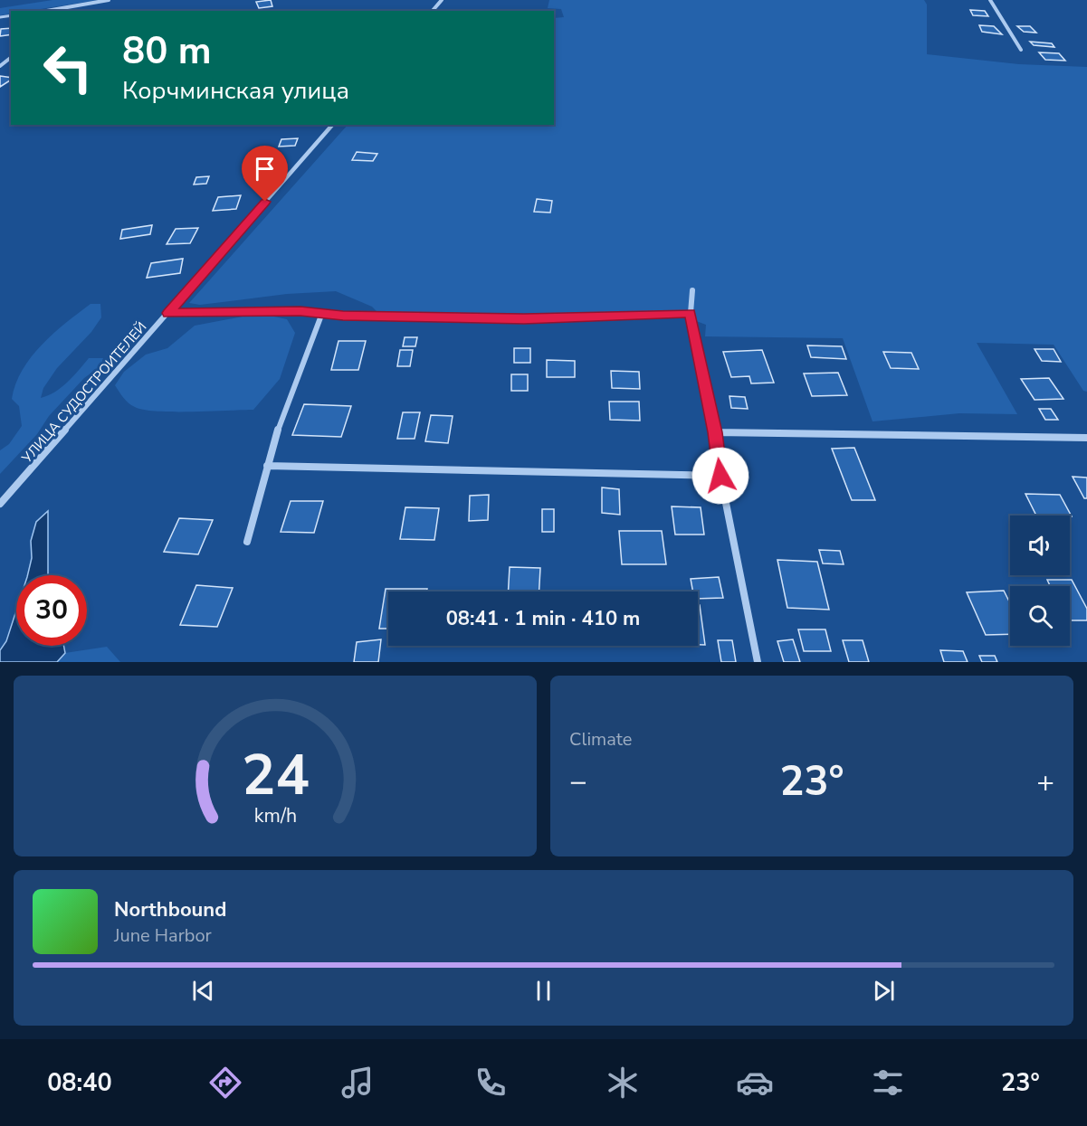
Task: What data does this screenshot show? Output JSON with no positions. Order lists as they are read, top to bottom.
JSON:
{
  "streets": {
    "street": ["УЛИЦА СУДОСТРОИТЕЛЕЙ"]
  },
  "page": {
    "turn": ["80 m", "Корчминская улица"],
    "limit": "30",
    "trip": "08:41 · 1 min · 410 m",
    "tile": "Climate",
    "heat": ["−", "23°", "+"],
    "song": ["Northbound", "June Harbor"],
    "tabs": ["08:40", "23°"],
    "gauge": ["24", "km/h"]
  }
}
